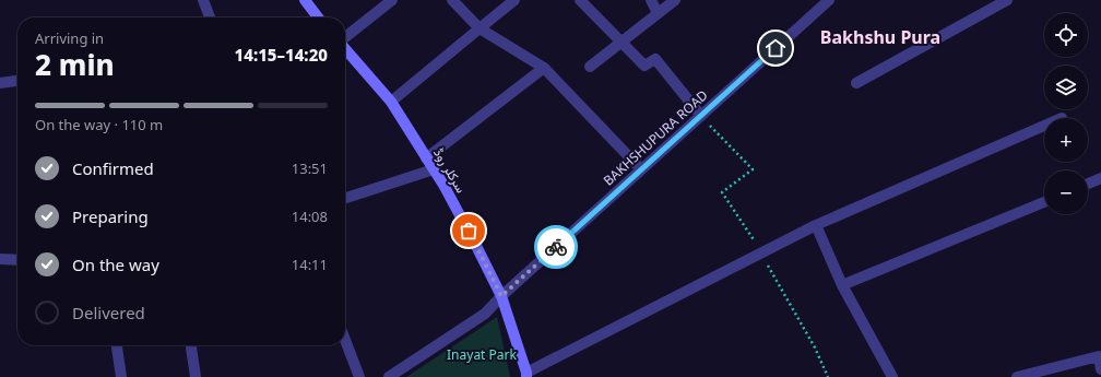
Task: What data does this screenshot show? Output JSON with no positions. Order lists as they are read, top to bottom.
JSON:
{
  "streets": {
    "street": ["BAKHSHUPURA ROAD", "سرکلر روڈ"]
  },
  "crossings": [
    ["BAKHSHUPURA ROAD", "سرکلر روڈ"]
  ],
  "districts": ["Bakhshu Pura"],
  "parks": ["Inayat Park"],
  "page": {
    "map_buttons": ["+", "−"],
    "heading": ["2 min", "Arriving in", "14:15–14:20"],
    "bar": "On the way · 110 m",
    "list": [
      ["Confirmed", "13:51"],
      ["Preparing", "14:08"],
      ["On the way", "14:11"],
      "Delivered"
    ]
  }
}
